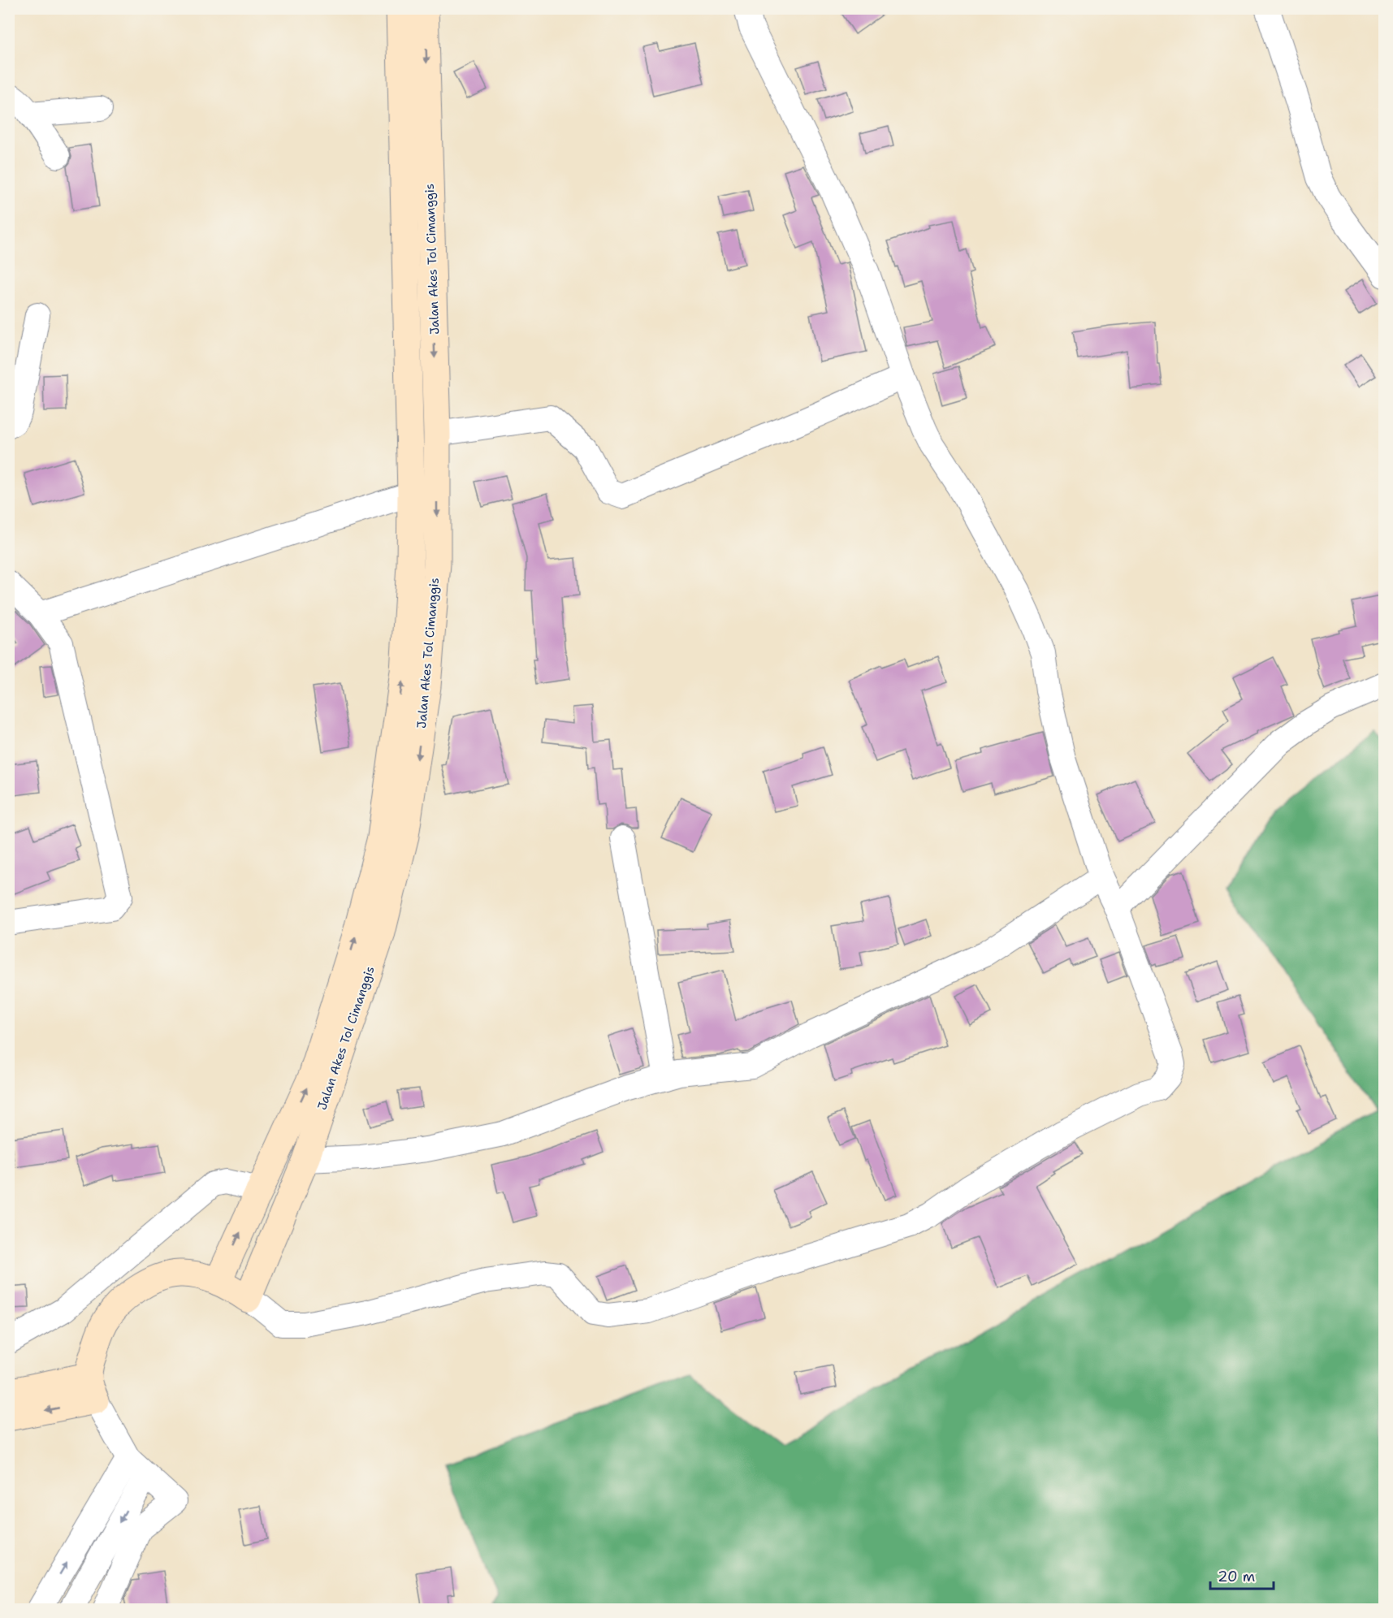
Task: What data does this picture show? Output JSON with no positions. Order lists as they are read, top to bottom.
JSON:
{
  "streets": {
    "main road": ["Jalan Akes Tol Cimanggis"]
  },
  "scale_bar": "20 m"
}
